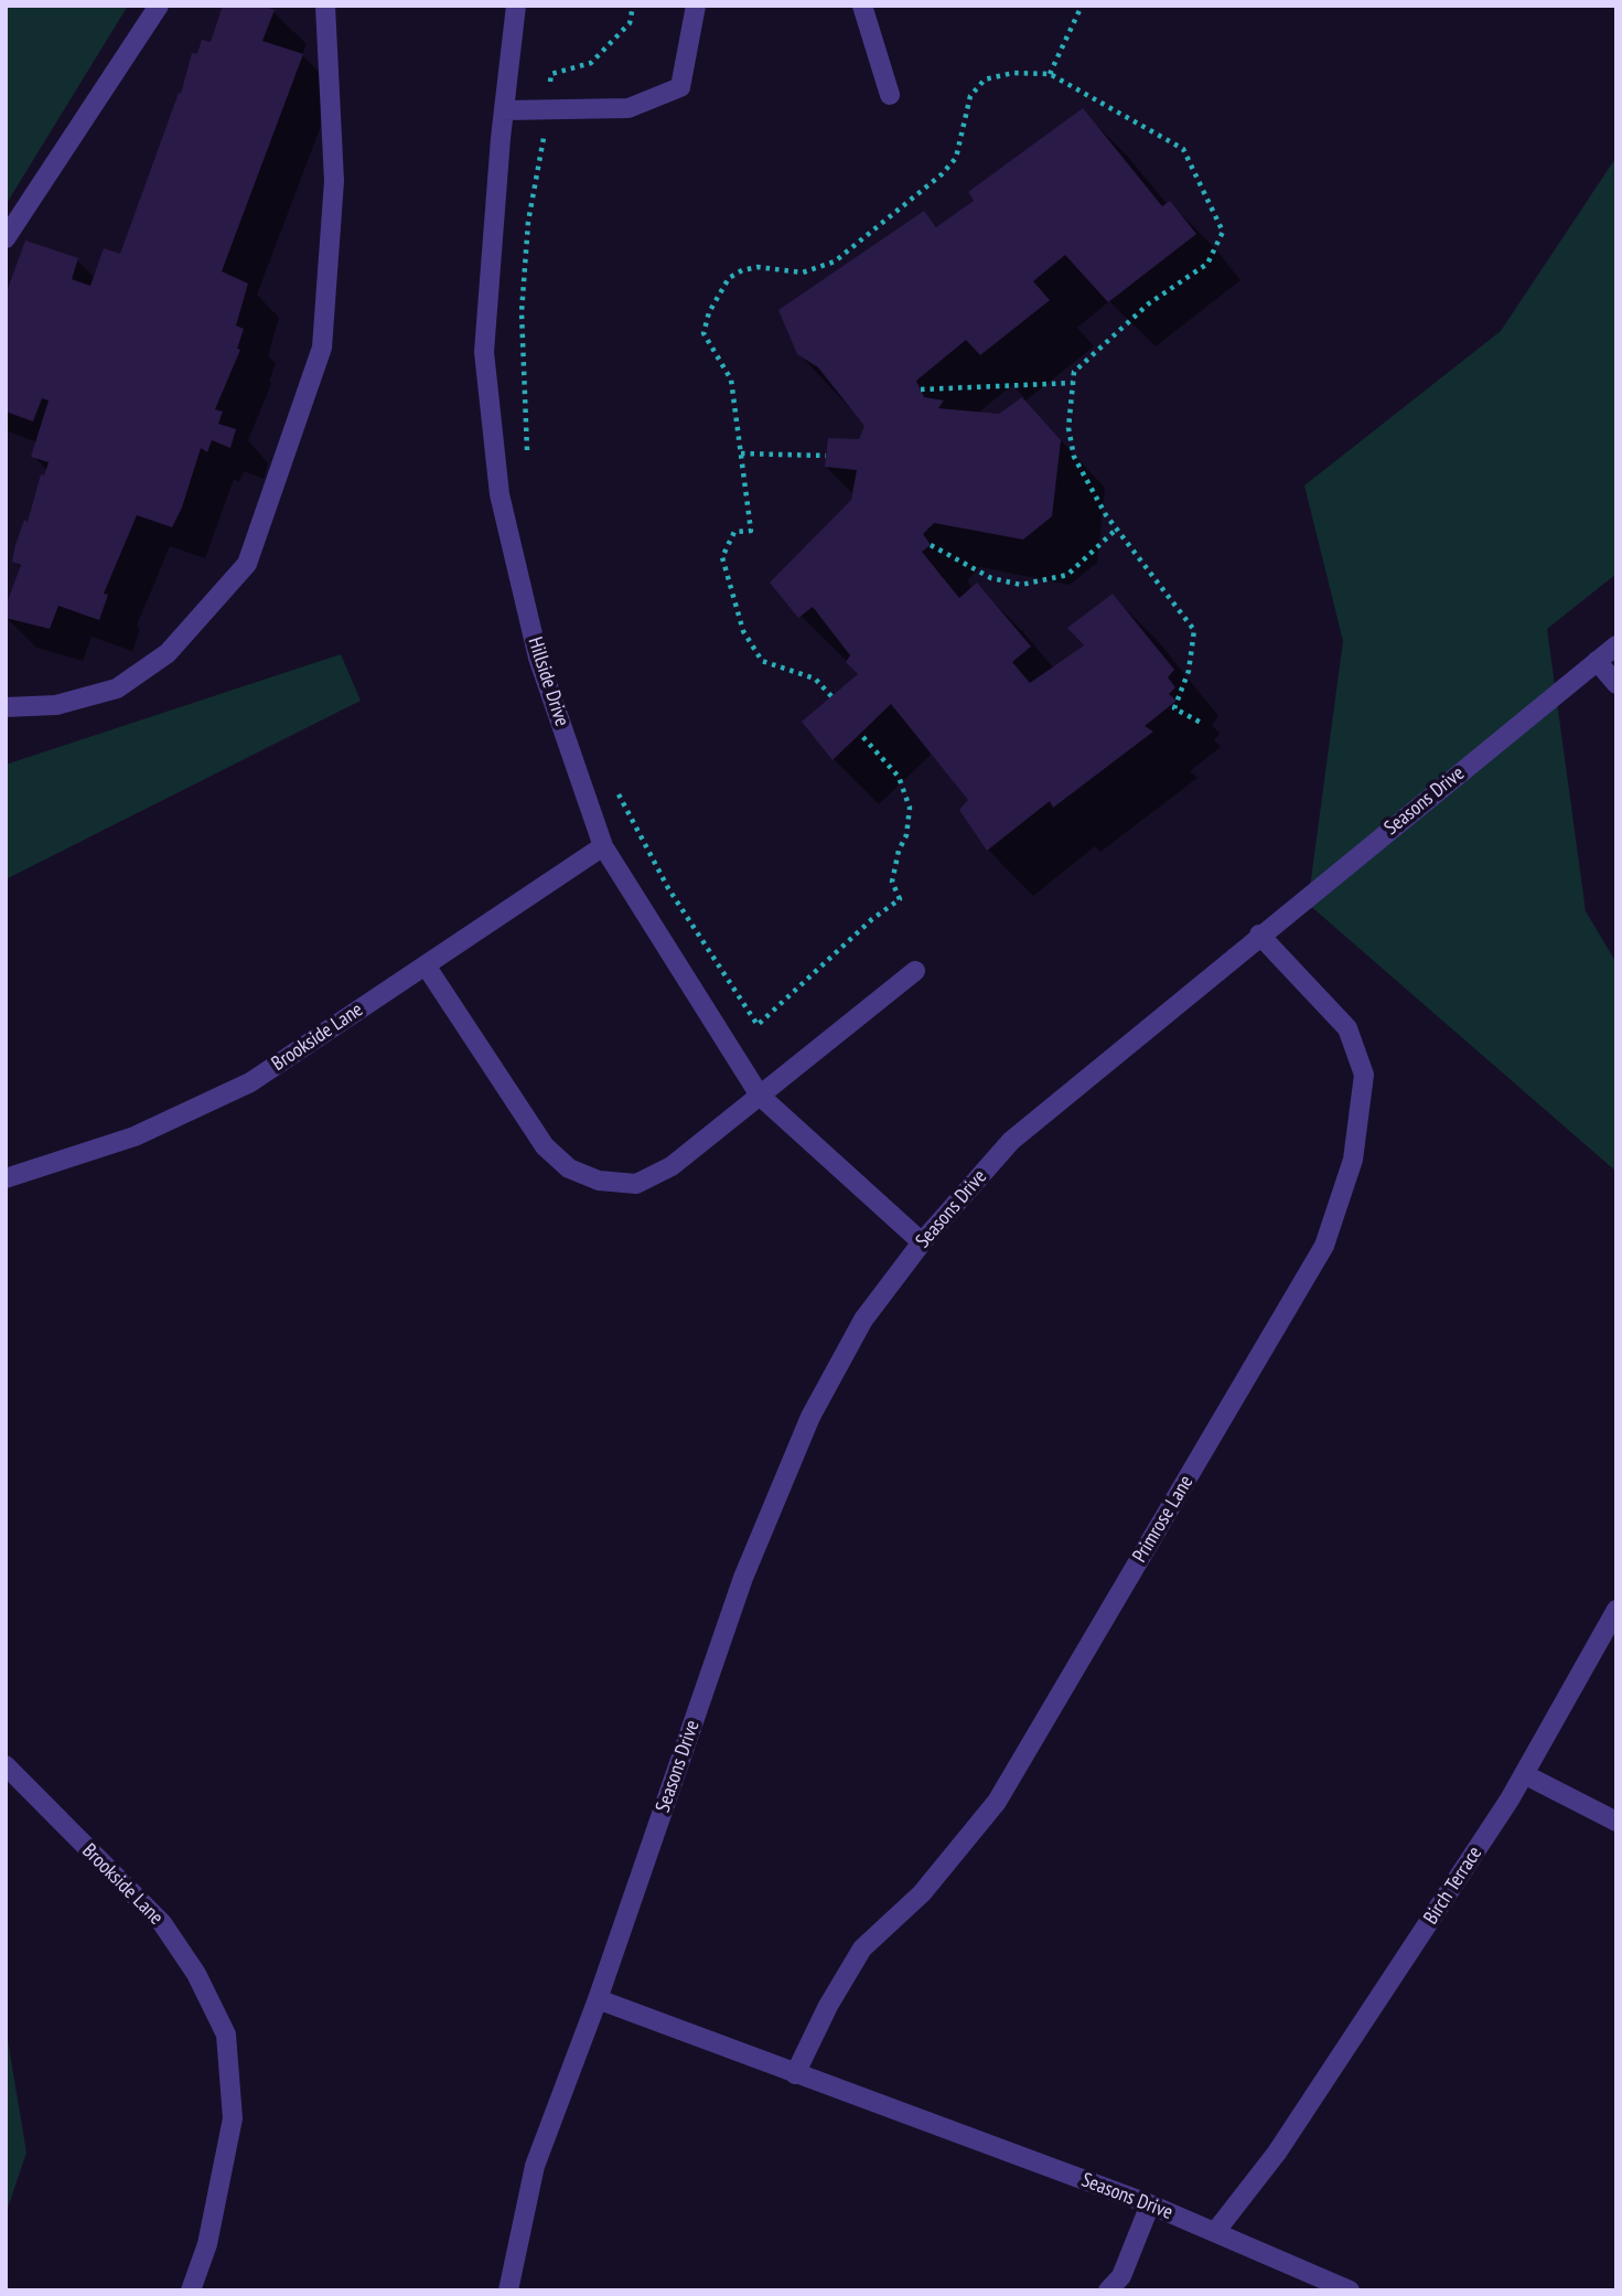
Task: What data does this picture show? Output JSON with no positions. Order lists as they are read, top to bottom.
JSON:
{
  "streets": {
    "street": [
      "Hillside Drive",
      "Seasons Drive",
      "Brookside Lane",
      "Primrose Lane",
      "Birch Terrace"
    ]
  },
  "crossings": [
    ["Hillside Drive", "Seasons Drive"],
    ["Hillside Drive", "Brookside Lane"],
    ["Seasons Drive", "Primrose Lane"],
    ["Seasons Drive", "Birch Terrace"]
  ]
}
